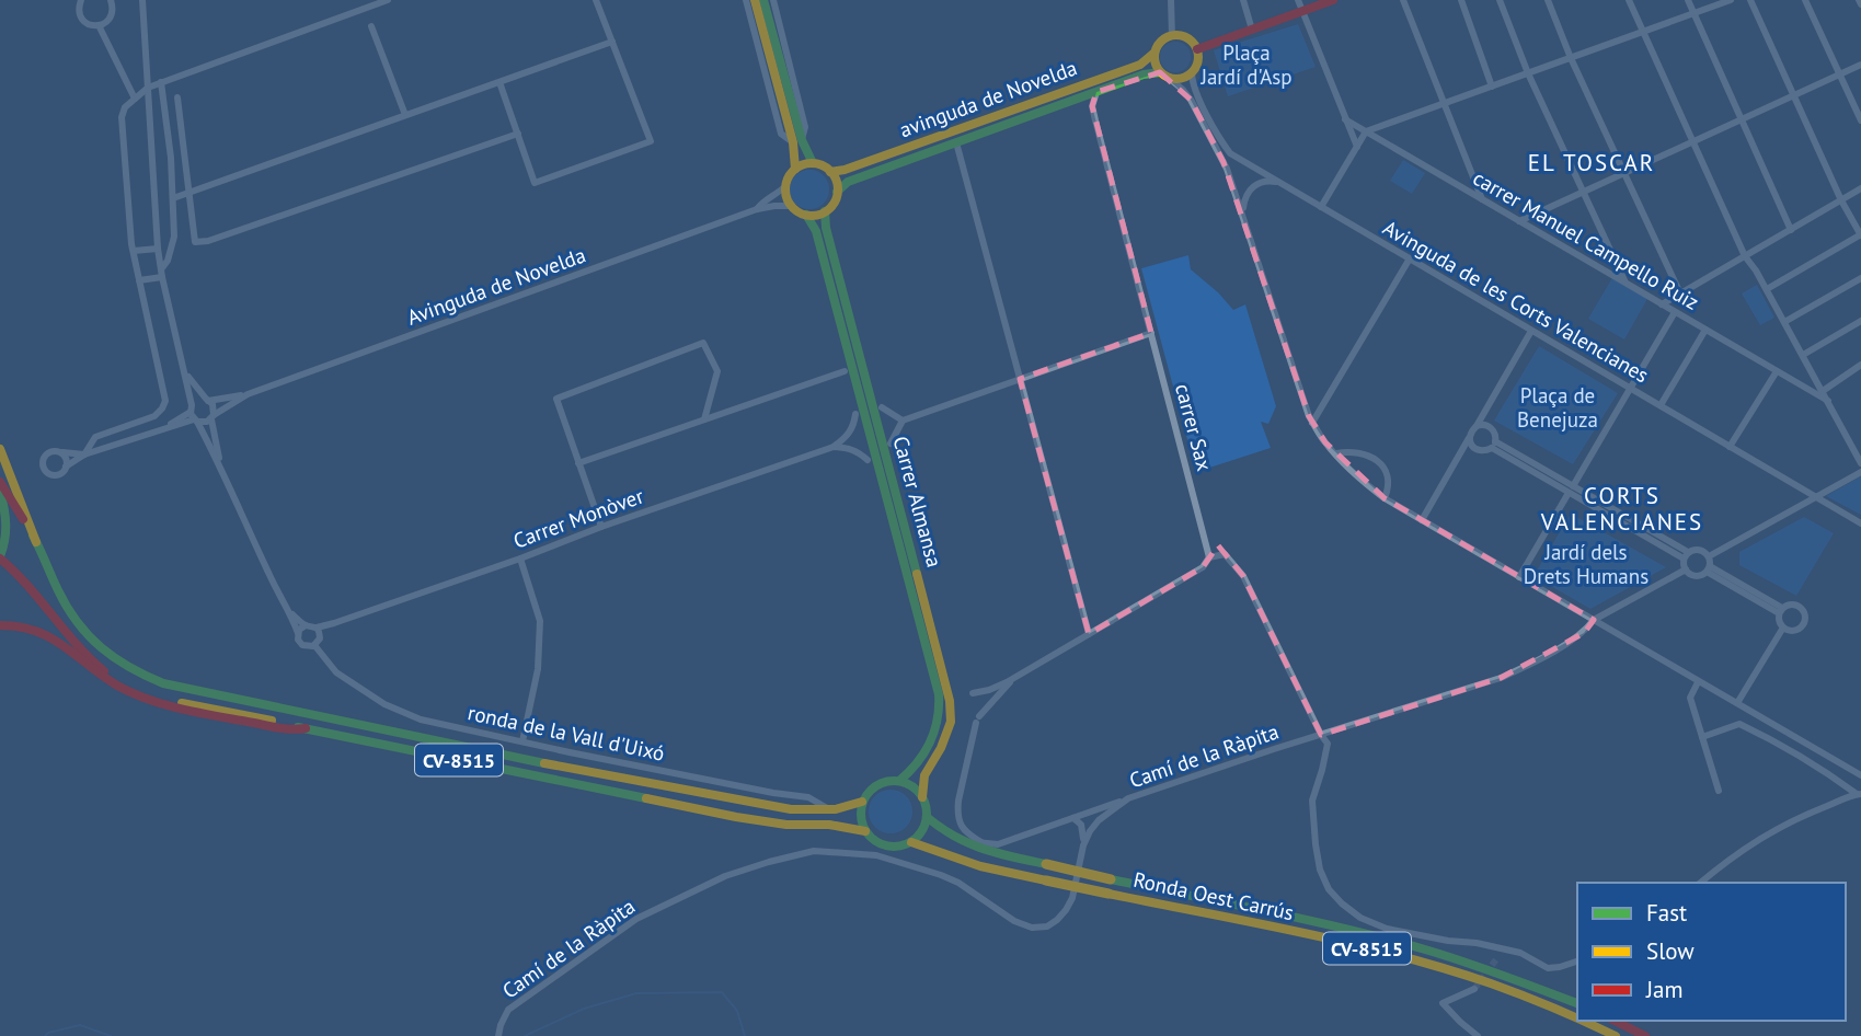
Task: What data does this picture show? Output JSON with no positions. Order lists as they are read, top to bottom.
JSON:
{
  "streets": {
    "main road": [
      "avinguda de Novelda",
      "Carrer Almansa",
      "CV-8515",
      "Ronda Oest Carrús"
    ],
    "street": [
      "carrer Manuel Campello Ruiz",
      "Avinguda de Novelda",
      "Avinguda de les Corts Valencianes",
      "carrer Sax",
      "Carrer Monòver",
      "ronda de la Vall d'Uixó",
      "Camí de la Ràpita"
    ]
  },
  "crossings": [
    ["avinguda de Novelda", "Avinguda de Novelda"],
    ["avinguda de Novelda", "Avinguda de les Corts Valencianes"],
    ["avinguda de Novelda", "carrer Sax"],
    ["avinguda de Novelda", "Carrer Almansa"],
    ["Avinguda de Novelda", "Carrer Almansa"],
    ["Carrer Almansa", "CV-8515"],
    ["Carrer Almansa", "Ronda Oest Carrús"],
    ["Carrer Monòver", "ronda de la Vall d'Uixó"],
    ["ronda de la Vall d'Uixó", "CV-8515"],
    ["CV-8515", "Ronda Oest Carrús"]
  ],
  "districts": ["EL TOSCAR", "CORTS VALENCIANES"],
  "parks": ["Plaça Jardí d'Asp", "Plaça de Benejuza", "Jardí dels Drets Humans"],
  "legend": ["Fast", "Slow", "Jam"]
}
